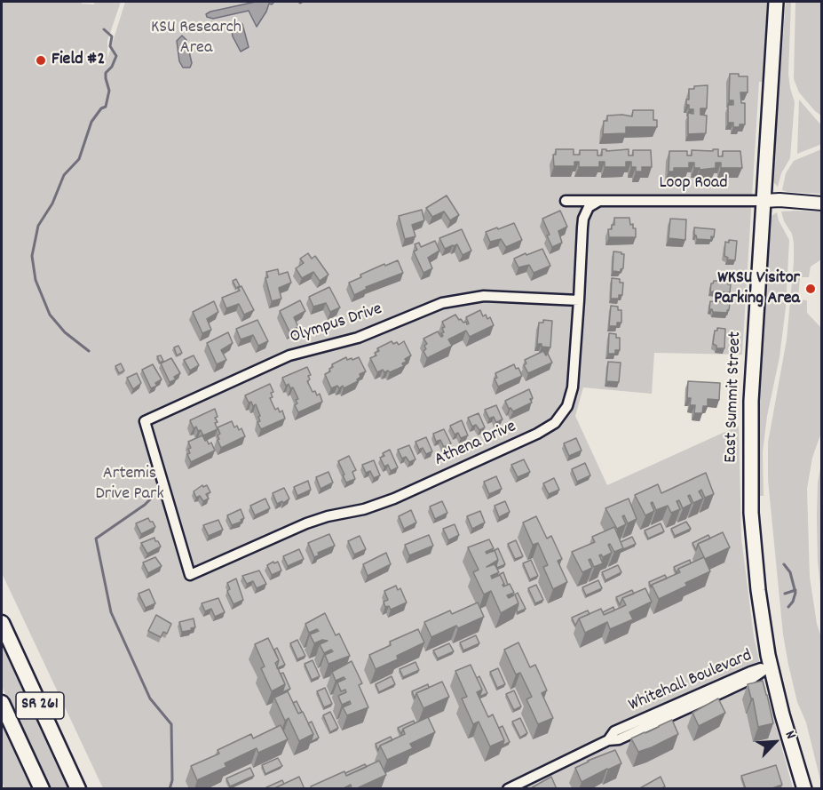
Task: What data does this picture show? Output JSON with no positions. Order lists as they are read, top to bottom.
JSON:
{
  "streets": {
    "main road": ["East Summit Street", "SR 261"],
    "street": [
      "Loop Road",
      "Olympus Drive",
      "Athena Drive",
      "Whitehall Boulevard"
    ]
  },
  "crossings": [
    ["Loop Road", "East Summit Street"],
    ["Loop Road", "Athena Drive"],
    ["Olympus Drive", "Athena Drive"],
    ["East Summit Street", "Whitehall Boulevard"]
  ],
  "parks": ["KSU Research Area", "Artemis Drive Park"],
  "places": ["Field #2", "WKSU Visitor Parking Area"],
  "north": "top right"
}
